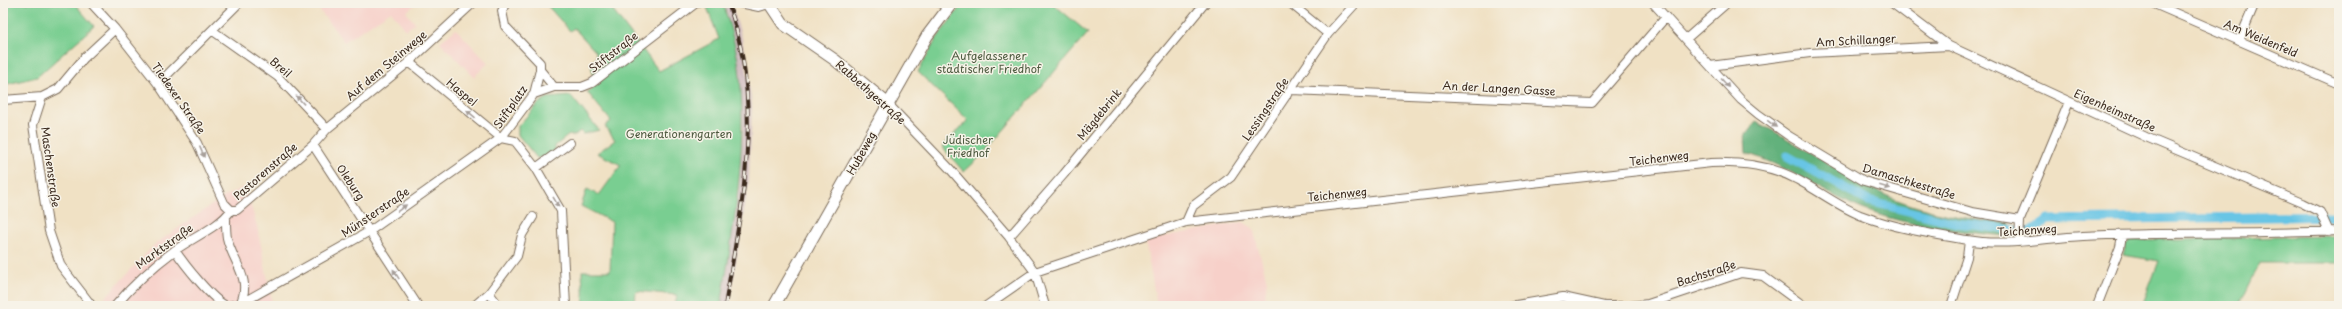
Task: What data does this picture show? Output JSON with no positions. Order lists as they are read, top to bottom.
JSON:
{
  "streets": {
    "street": [
      "Am Weidenfeld",
      "Am Schillanger",
      "Stiftstraße",
      "Auf dem Steinwege",
      "Breil",
      "An der Langen Gasse",
      "Haspel",
      "Rabbethgestraße",
      "Tiedexer Straße",
      "Stiftplatz",
      "Lessingstraße",
      "Eigenheimstraße",
      "Mägdebrink",
      "Hubeweg",
      "Teichenweg",
      "Maschenstraße",
      "Pastorenstraße",
      "Damaschkestraße",
      "Oleburg",
      "Münsterstraße",
      "Marktstraße",
      "Bachstraße"
    ]
  },
  "crossings": [
    ["Am Schillanger", "Eigenheimstraße"],
    ["Am Schillanger", "Damaschkestraße"],
    ["Stiftstraße", "Stiftplatz"],
    ["Auf dem Steinwege", "Breil"],
    ["Auf dem Steinwege", "Haspel"],
    ["Auf dem Steinwege", "Pastorenstraße"],
    ["Auf dem Steinwege", "Oleburg"],
    ["An der Langen Gasse", "Lessingstraße"],
    ["An der Langen Gasse", "Damaschkestraße"],
    ["Haspel", "Stiftplatz"],
    ["Haspel", "Münsterstraße"],
    ["Rabbethgestraße", "Mägdebrink"],
    ["Rabbethgestraße", "Hubeweg"],
    ["Rabbethgestraße", "Teichenweg"],
    ["Tiedexer Straße", "Pastorenstraße"],
    ["Tiedexer Straße", "Marktstraße"],
    ["Stiftplatz", "Münsterstraße"],
    ["Lessingstraße", "Teichenweg"],
    ["Eigenheimstraße", "Teichenweg"],
    ["Pastorenstraße", "Oleburg"],
    ["Pastorenstraße", "Marktstraße"],
    ["Oleburg", "Münsterstraße"]
  ],
  "one_way": [
    "Breil",
    "Haspel",
    "Tiedexer Straße",
    "Stiftplatz",
    "Damaschkestraße",
    "Oleburg",
    "Münsterstraße"
  ],
  "parks": ["Aufgelassener städtischer Friedhof", "Generationengarten", "Jüdischer Friedhof"]
}
